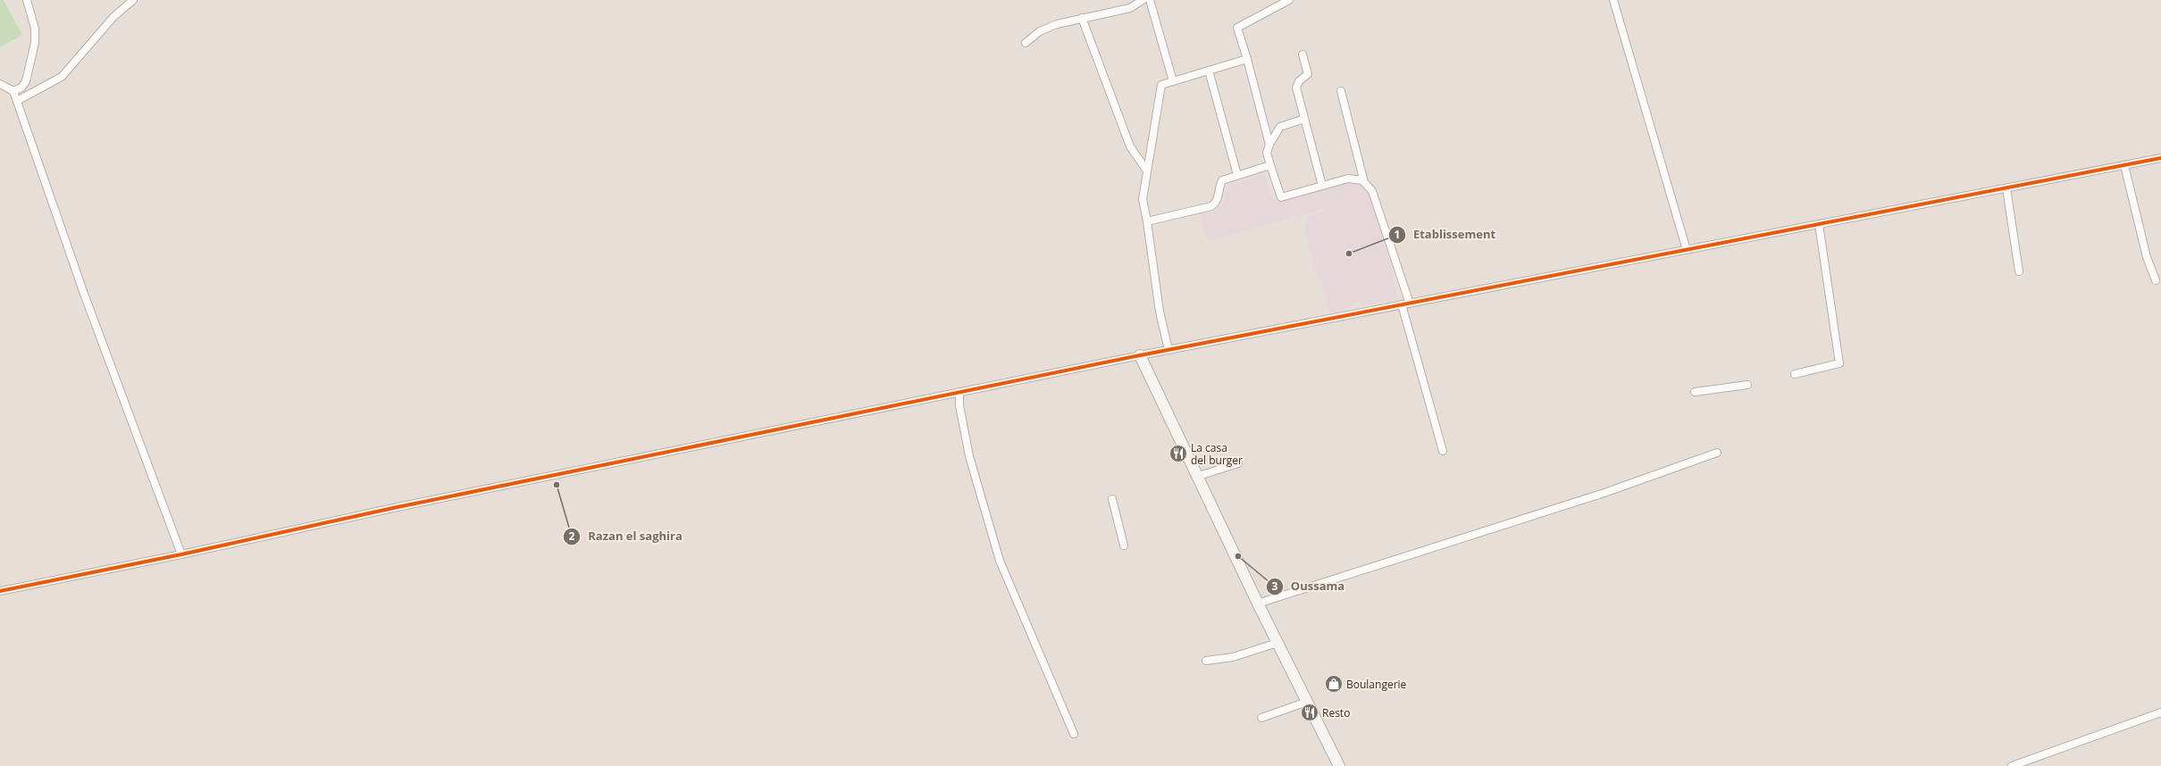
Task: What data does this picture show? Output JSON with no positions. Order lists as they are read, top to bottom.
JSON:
{
  "places": {
    "other": ["Etablissement", "Razan el saghira", "Oussama"],
    "restaurant": ["La casa del burger", "Resto"],
    "shop": ["Boulangerie"]
  }
}
